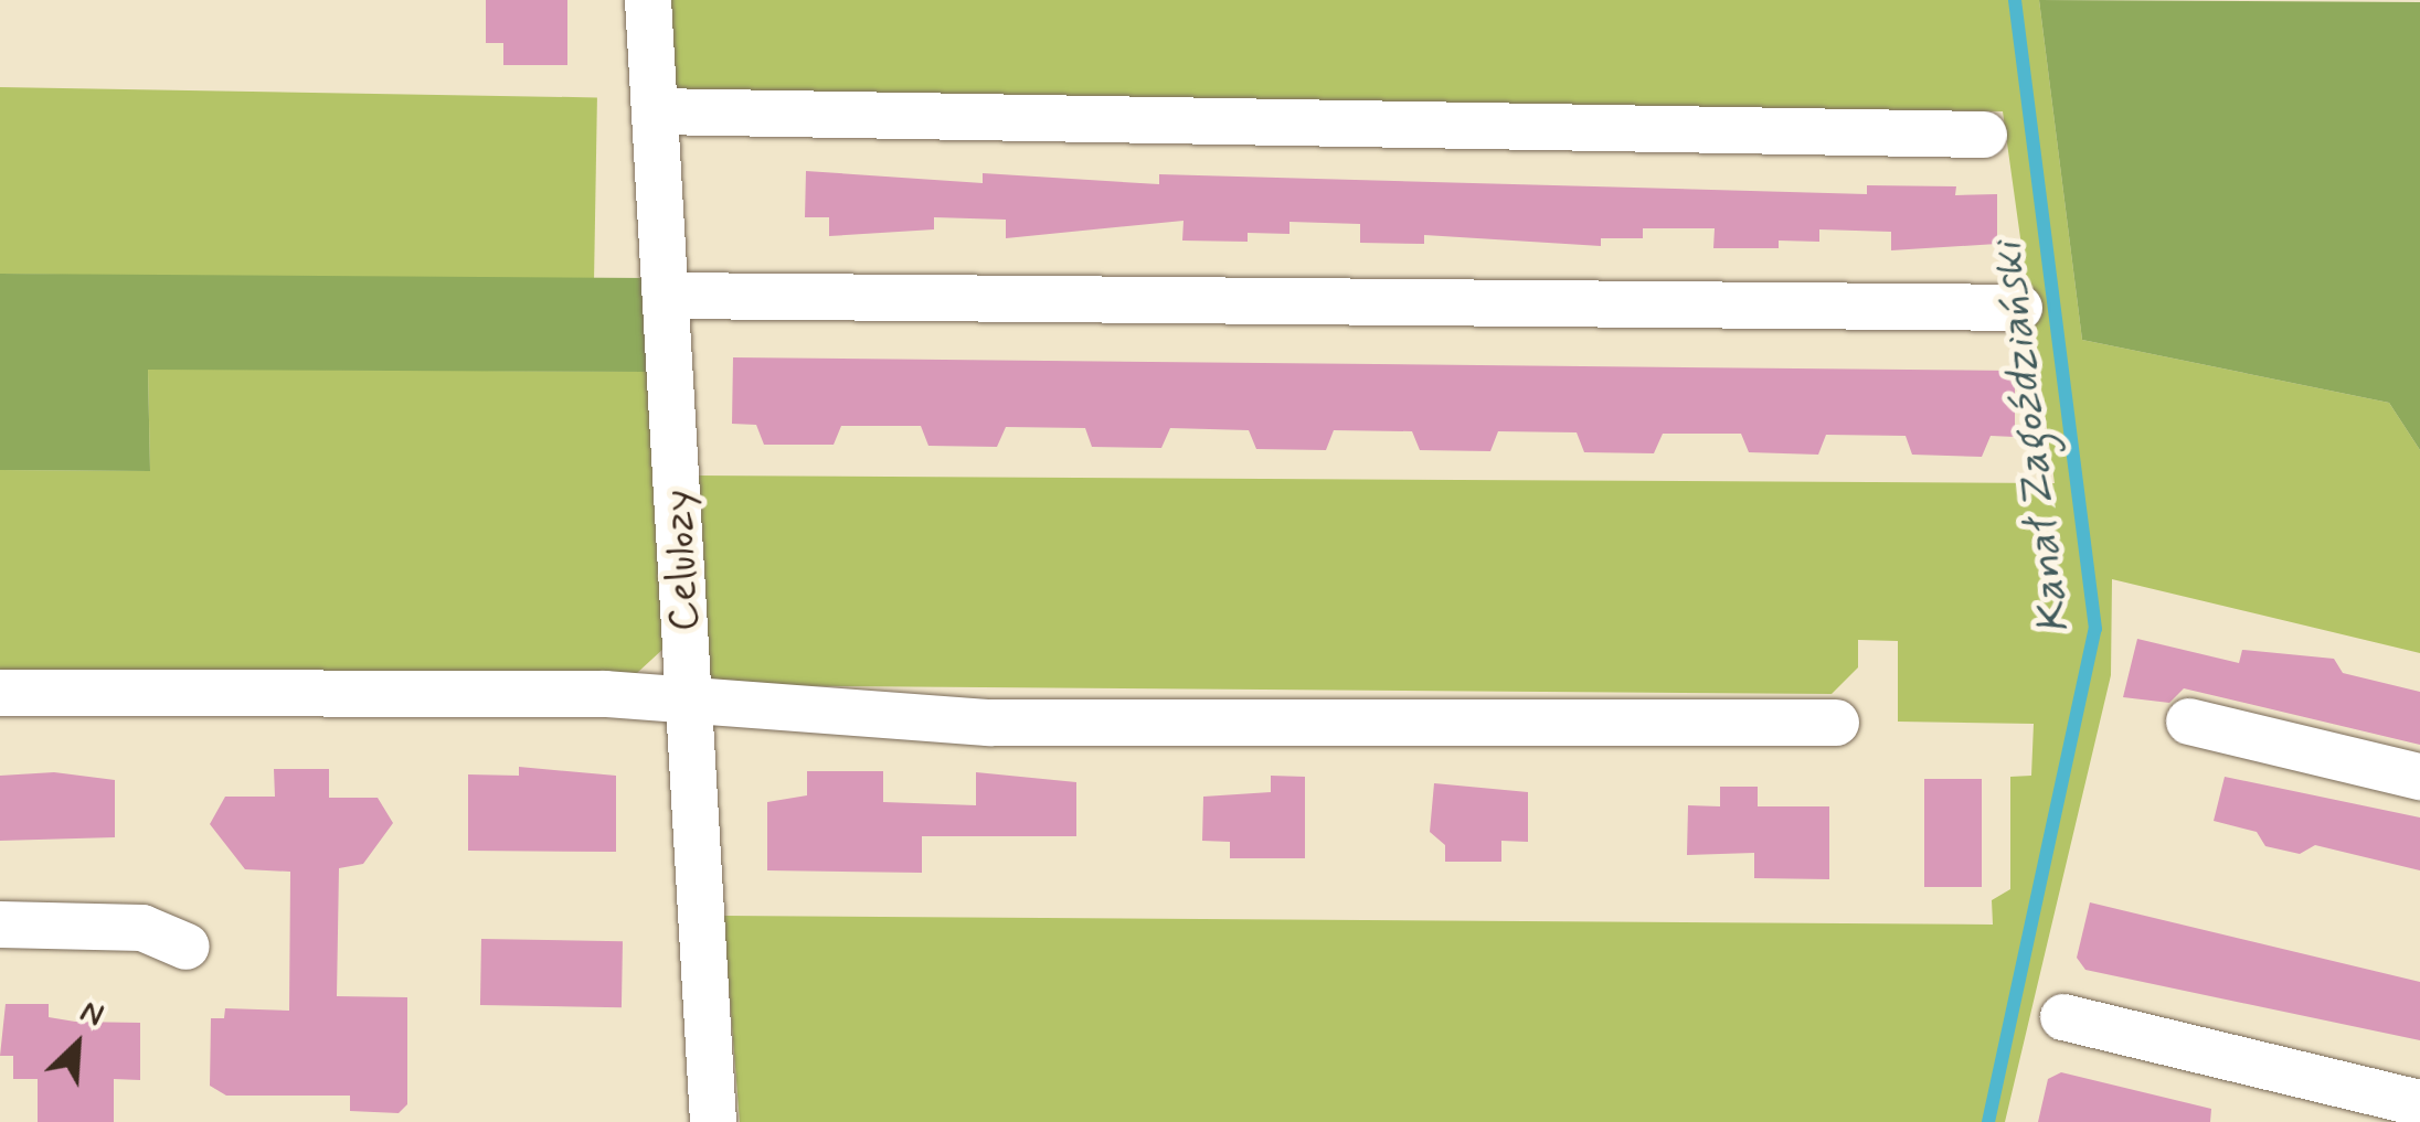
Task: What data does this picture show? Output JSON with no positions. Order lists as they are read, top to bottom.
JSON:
{
  "streets": {
    "street": ["Celulozy"]
  },
  "water": ["Kanał Zagoździański"],
  "north": "top right"
}
